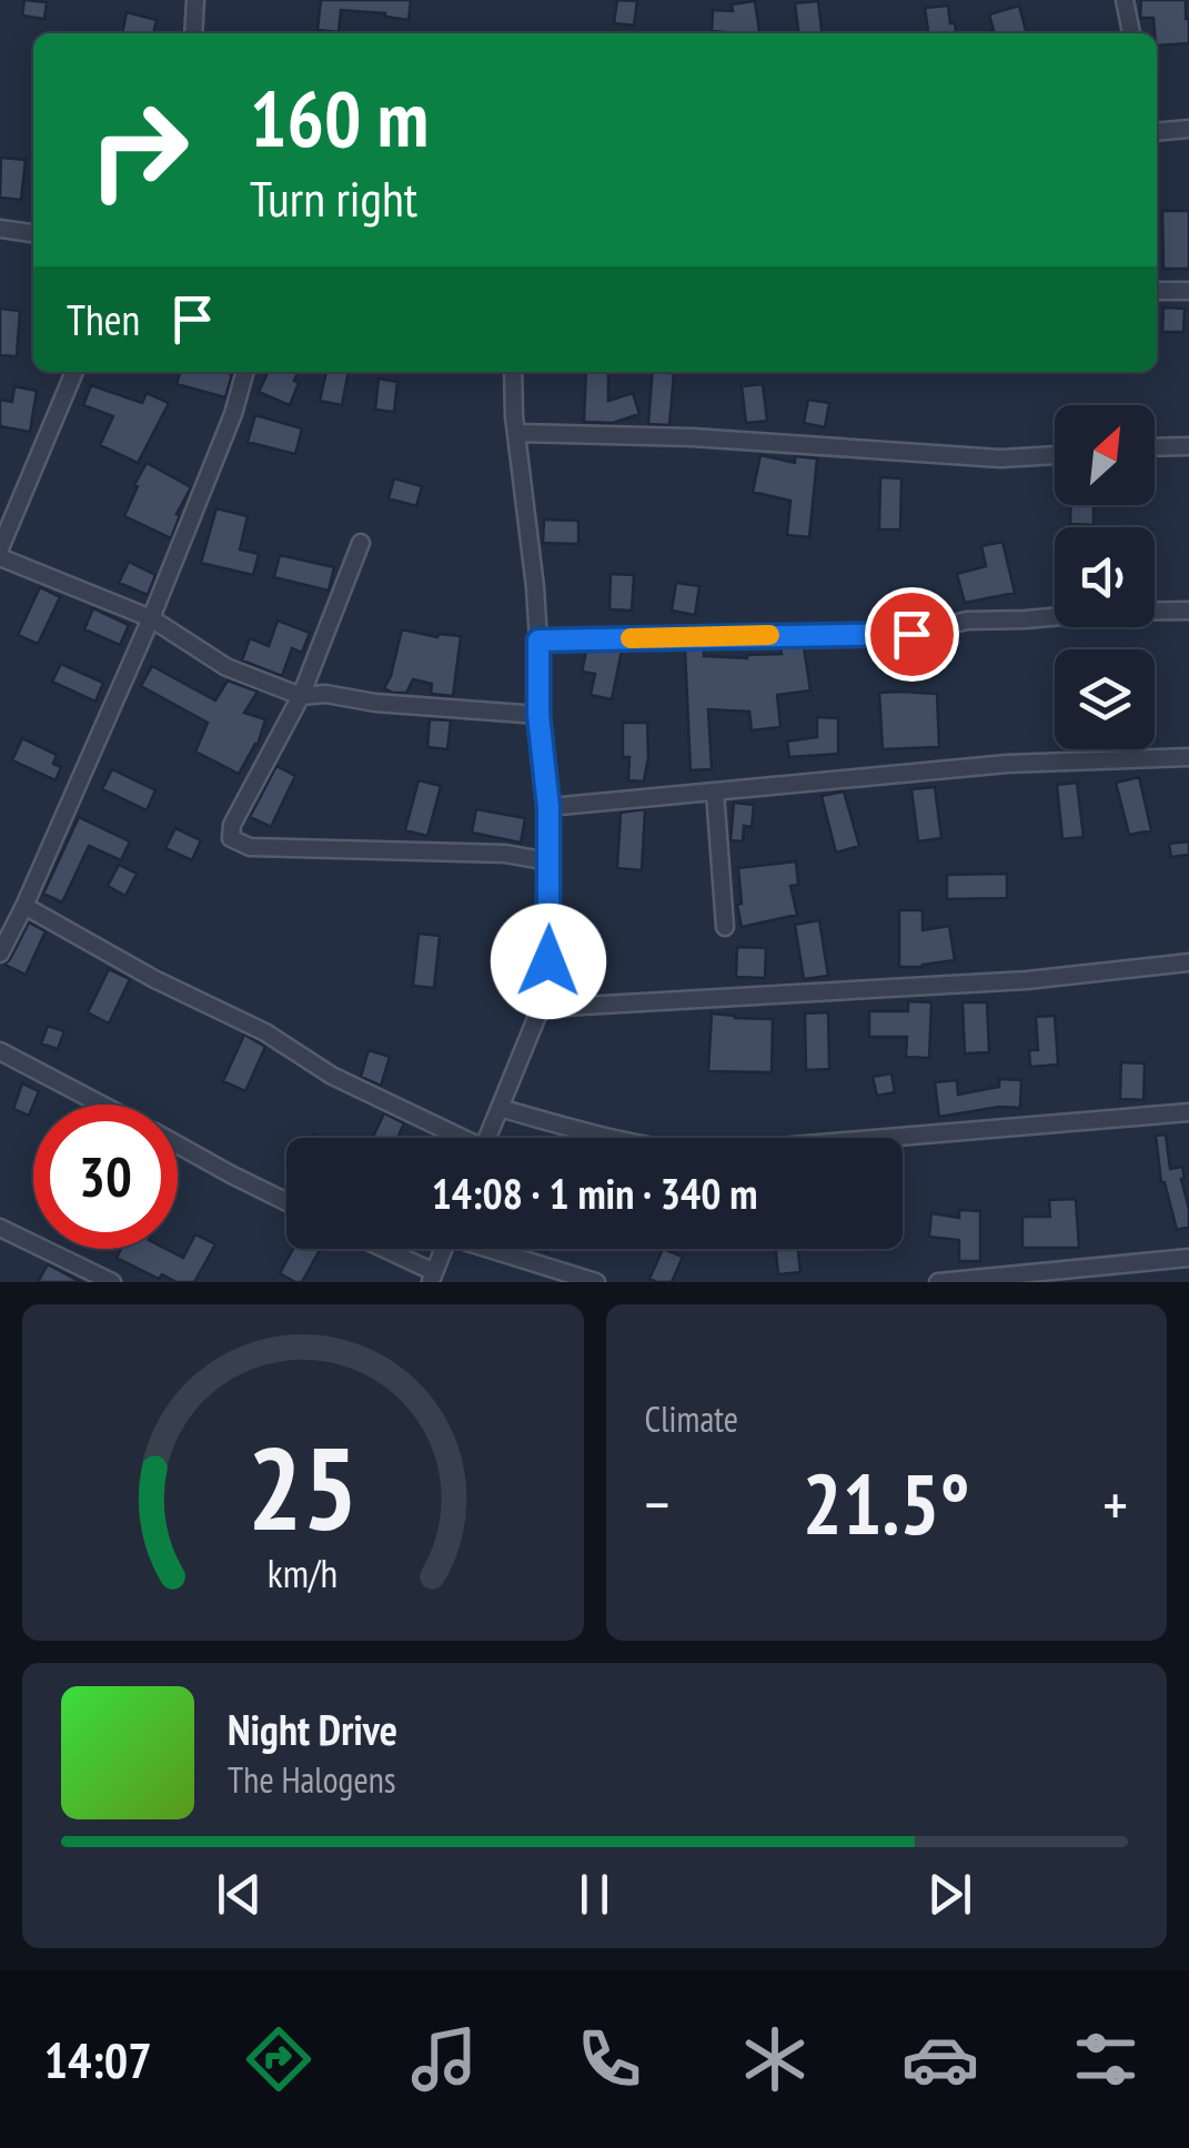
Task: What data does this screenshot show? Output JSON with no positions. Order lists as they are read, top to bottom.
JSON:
{
  "north": "top right",
  "page": {
    "turn": ["160 m", "Turn right"],
    "then": "Then",
    "limit": "30",
    "trip": "14:08 · 1 min · 340 m",
    "tile": "Climate",
    "heat": ["−", "21.5°", "+"],
    "song": ["Night Drive", "The Halogens"],
    "tabs": "14:07",
    "gauge": ["25", "km/h"]
  }
}
